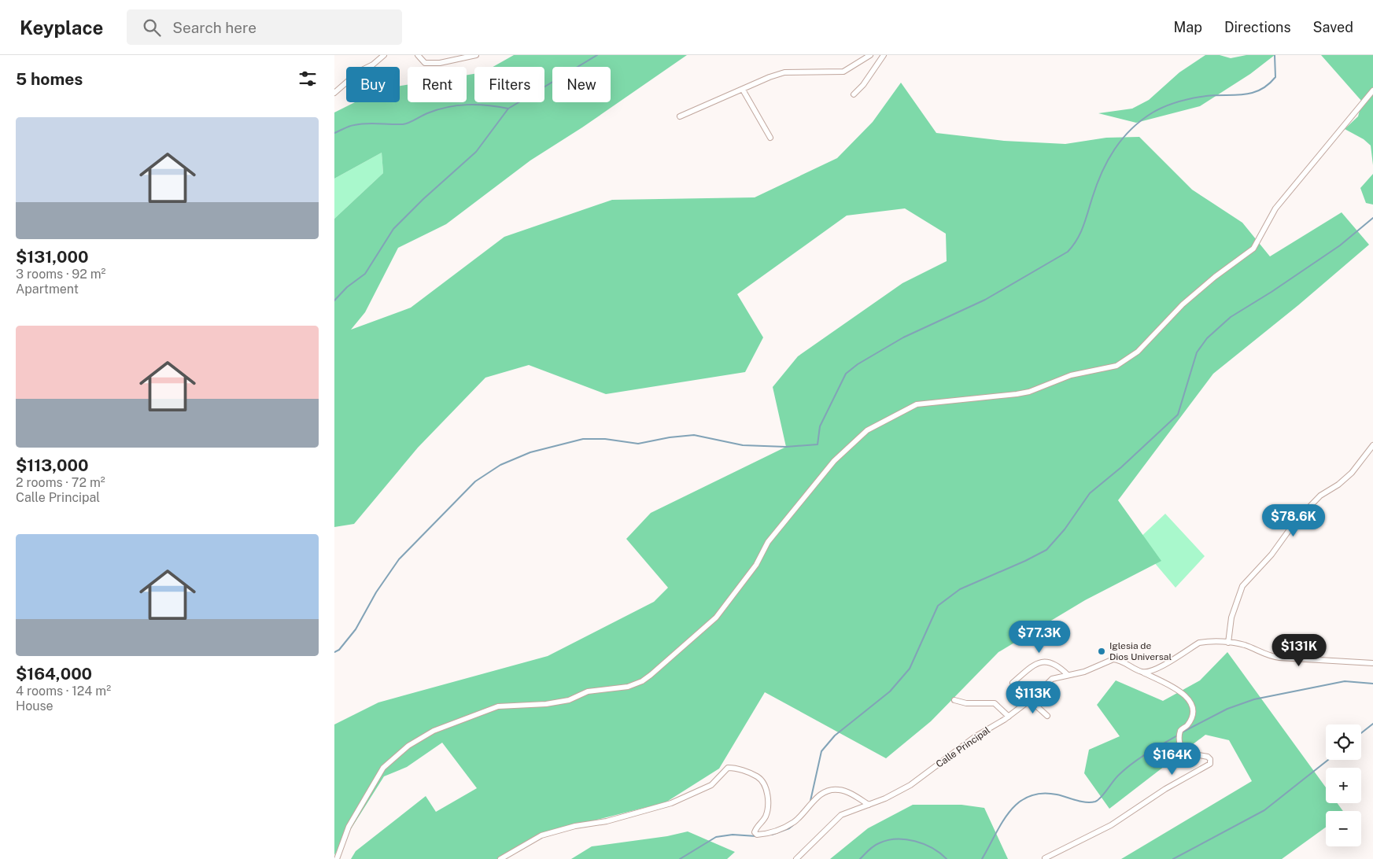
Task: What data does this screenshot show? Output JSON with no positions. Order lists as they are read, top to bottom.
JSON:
{
  "streets": {
    "street": ["Calle Principal"]
  },
  "places": ["Iglesia de Dios Universal"],
  "page": {
    "header": "Keyplace",
    "search": "Search here",
    "nav": ["Map", "Directions", "Saved"],
    "heading": "5 homes",
    "chip": [
      "Buy",
      "Rent",
      "Filters",
      "New"
    ],
    "list": [
      {
        "name": "$131,000",
        "note": "3 rooms · 92 m² · Apartment"
      },
      {
        "name": "$113,000",
        "note": "2 rooms · 72 m² · Calle Principal"
      },
      {
        "name": "$164,000",
        "note": "4 rooms · 124 m² · House"
      }
    ],
    "price": [
      "$78.6K",
      "$77.3K",
      "$131K",
      "$113K",
      "$164K"
    ],
    "map_buttons": ["+", "−"]
  }
}
